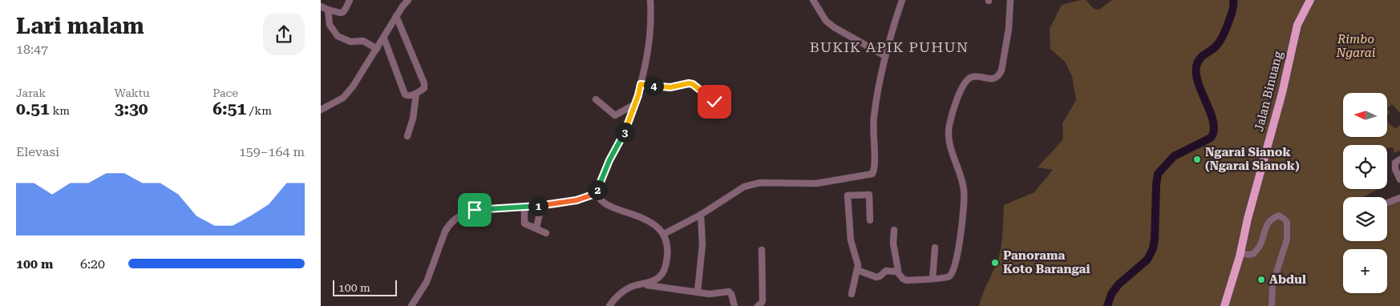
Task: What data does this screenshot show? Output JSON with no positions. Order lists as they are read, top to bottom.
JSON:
{
  "streets": {
    "main road": ["Jalan Binuang"]
  },
  "districts": ["BUKIK APIK PUHUN"],
  "parks": ["Rimbo Ngarai"],
  "places": ["Ngarai Sianok (Ngarai Sianok)", "Panorama Koto Barangai", "Abdul"],
  "scale_bar": "100 m",
  "north": "left",
  "page": {
    "heading": ["Lari malam", "18:47"],
    "stats": [
      ["Jarak", "0.51 km"],
      ["Waktu", "3:30"],
      ["Pace", "6:51 /km"]
    ],
    "pins": [
      "4",
      "3",
      "2",
      "1"
    ],
    "map_buttons": "+",
    "chart": ["Elevasi", "159–164 m"],
    "list": [
      {
        "name": "100 m",
        "note": "6:20"
      }
    ],
    "scale": "100 m"
  }
}
